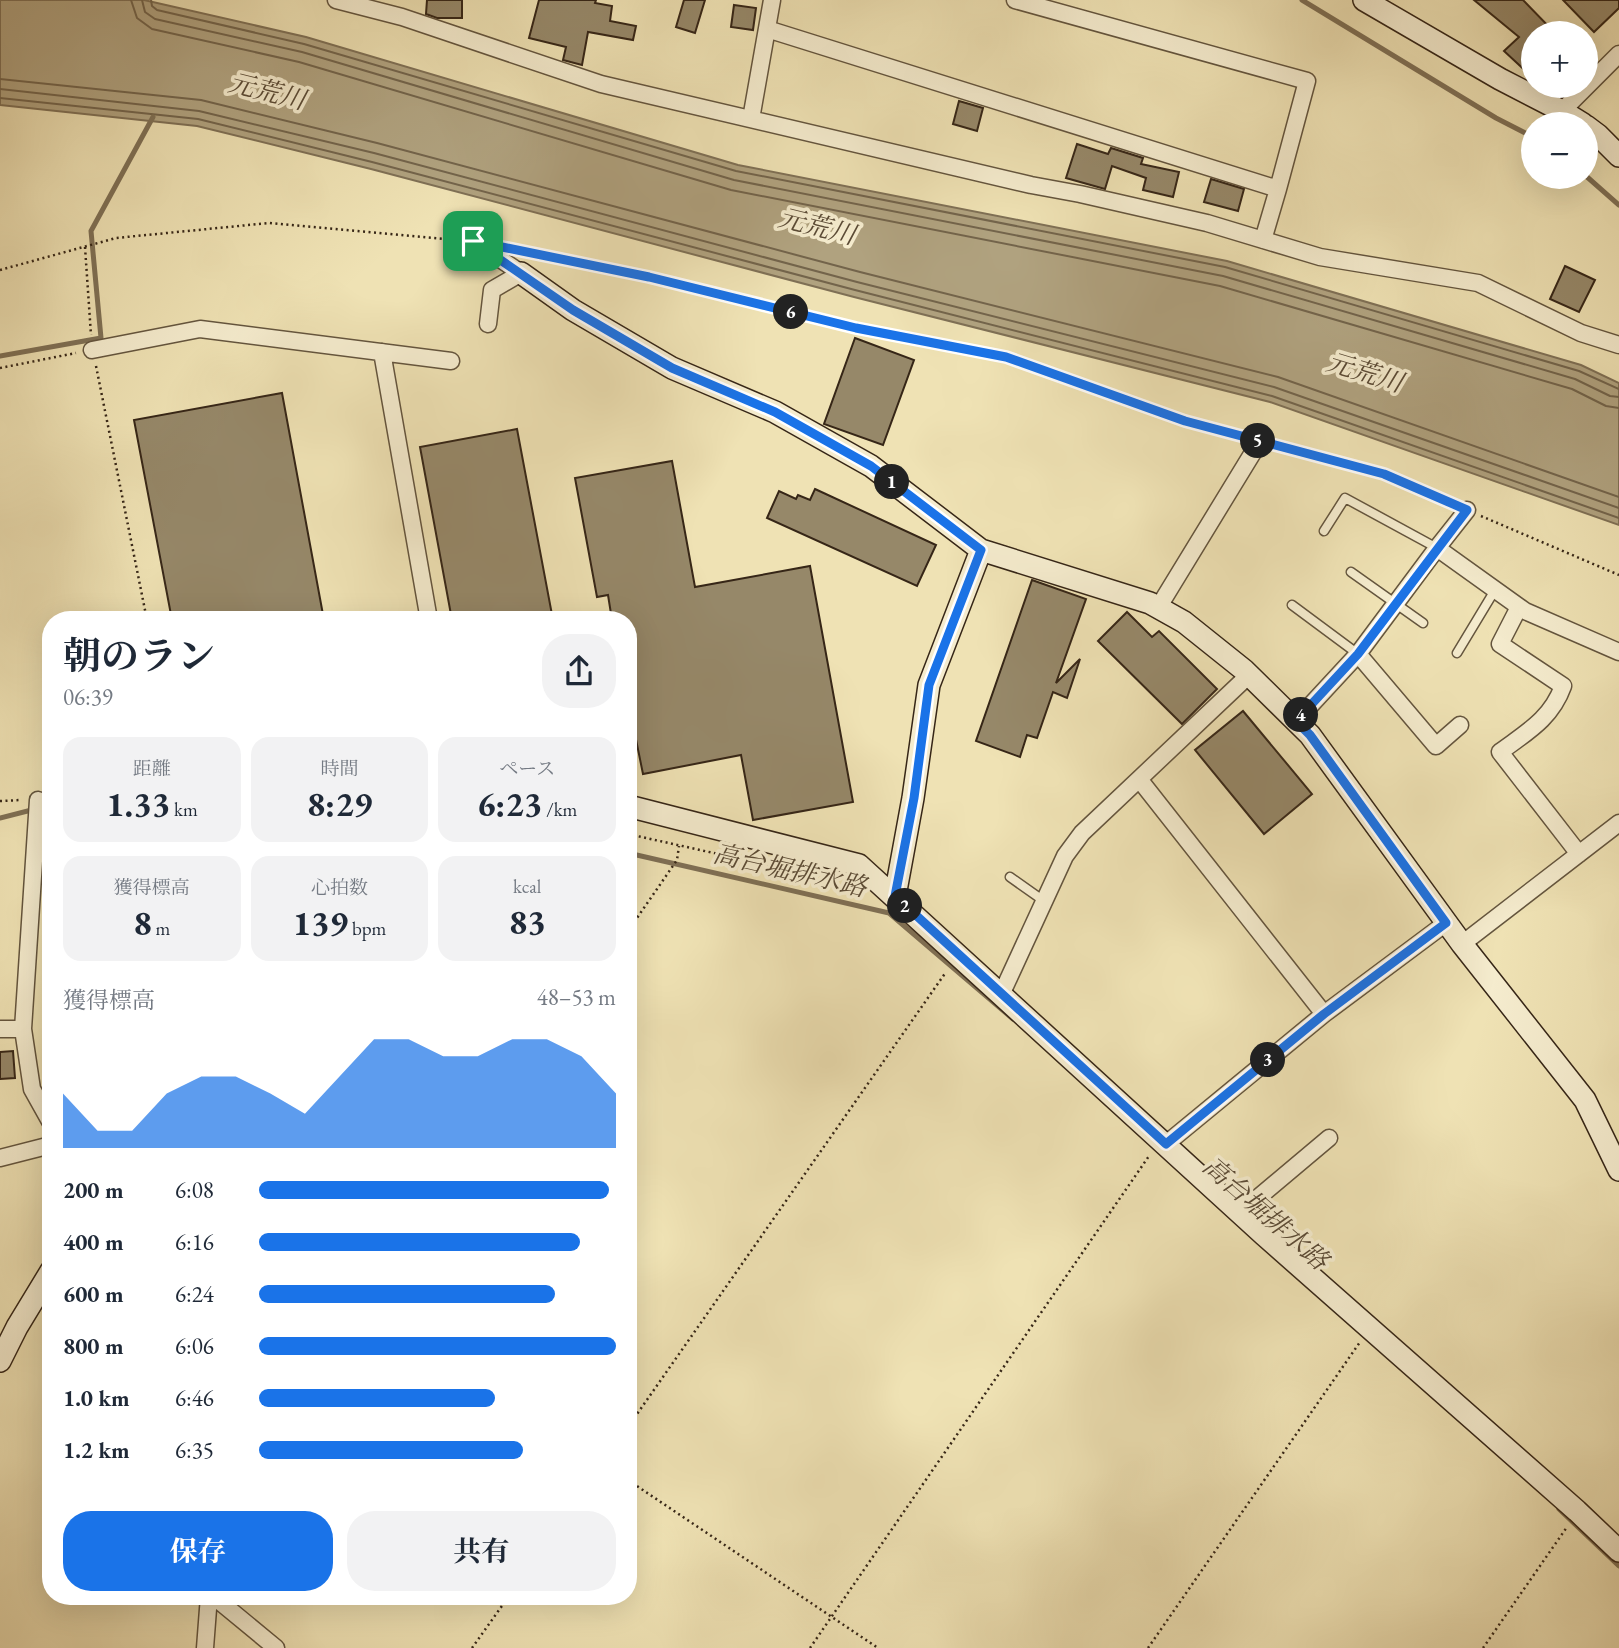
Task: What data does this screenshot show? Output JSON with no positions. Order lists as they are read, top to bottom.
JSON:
{
  "water": ["元荒川", "高台堀排水路"],
  "page": {
    "map_buttons": ["+", "−"],
    "pins": [
      "6",
      "5",
      "1",
      "4",
      "2",
      "3"
    ],
    "heading": ["朝のラン", "06:39"],
    "stats": [
      ["距離", "1.33 km"],
      ["時間", "8:29"],
      ["ペース", "6:23 /km"],
      ["獲得標高", "8 m"],
      ["心拍数", "139 bpm"],
      ["kcal", "83"]
    ],
    "chart": ["獲得標高", "48–53 m"],
    "list": [
      {
        "name": "200 m",
        "note": "6:08"
      },
      {
        "name": "400 m",
        "note": "6:16"
      },
      {
        "name": "600 m",
        "note": "6:24"
      },
      {
        "name": "800 m",
        "note": "6:06"
      },
      {
        "name": "1.0 km",
        "note": "6:46"
      },
      {
        "name": "1.2 km",
        "note": "6:35"
      }
    ],
    "buttons": ["保存", "共有"]
  }
}
